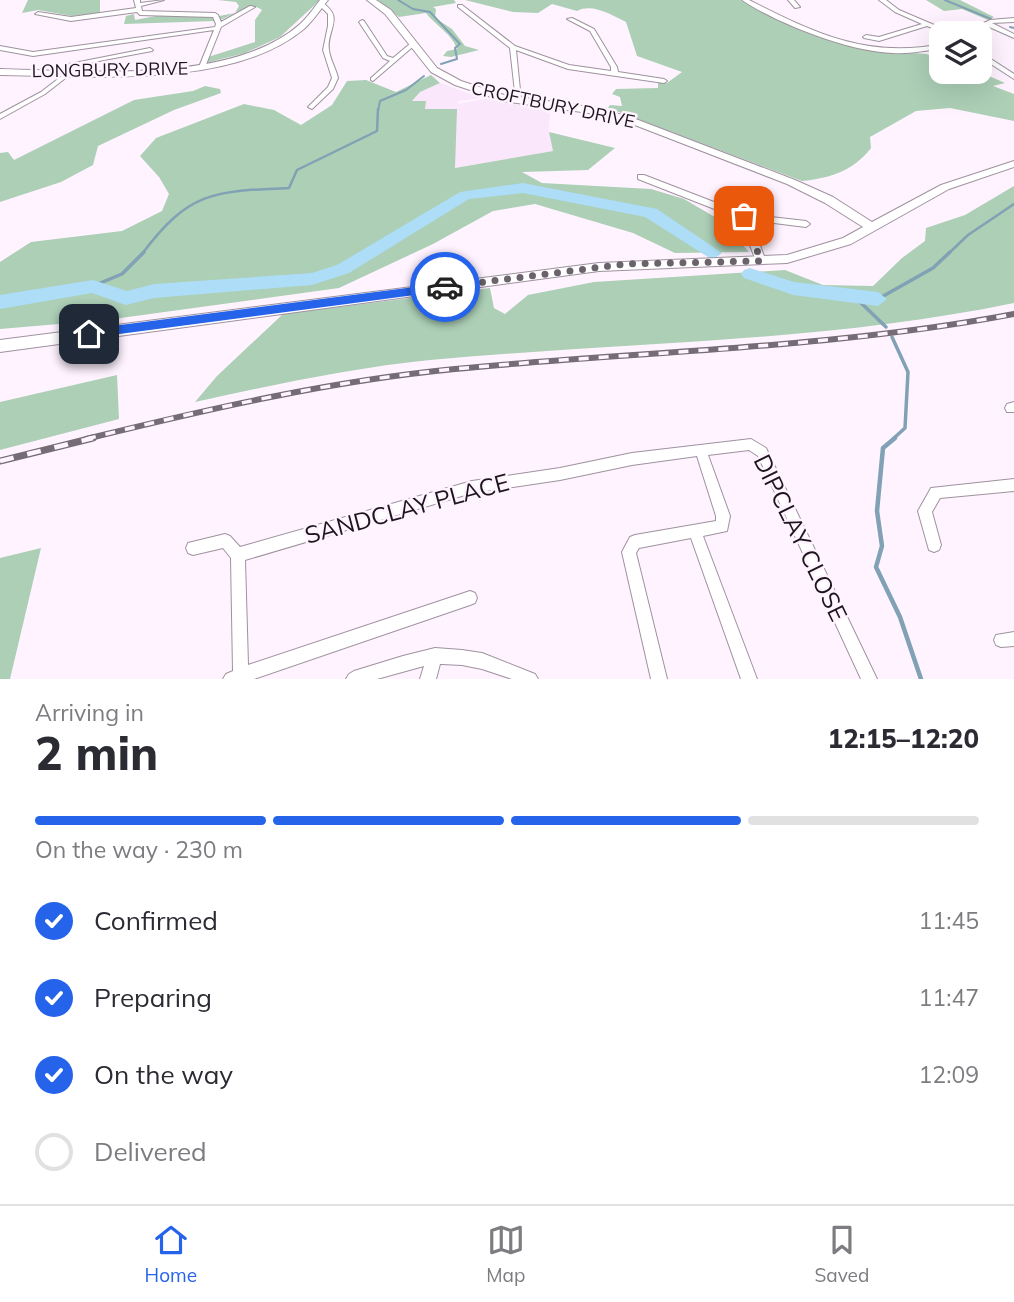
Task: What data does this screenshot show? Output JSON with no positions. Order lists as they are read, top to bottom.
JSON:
{
  "streets": {
    "street": [
      "LONGBURY DRIVE",
      "CROFTBURY DRIVE",
      "SANDCLAY PLACE",
      "DIPCLAY CLOSE"
    ]
  },
  "crossings": [
    ["SANDCLAY PLACE", "DIPCLAY CLOSE"]
  ],
  "page": {
    "heading": ["2 min", "Arriving in", "12:15–12:20"],
    "bar": "On the way · 230 m",
    "list": [
      ["Confirmed", "11:45"],
      ["Preparing", "11:47"],
      ["On the way", "12:09"],
      "Delivered"
    ],
    "tabs": ["Home", "Map", "Saved"]
  }
}
